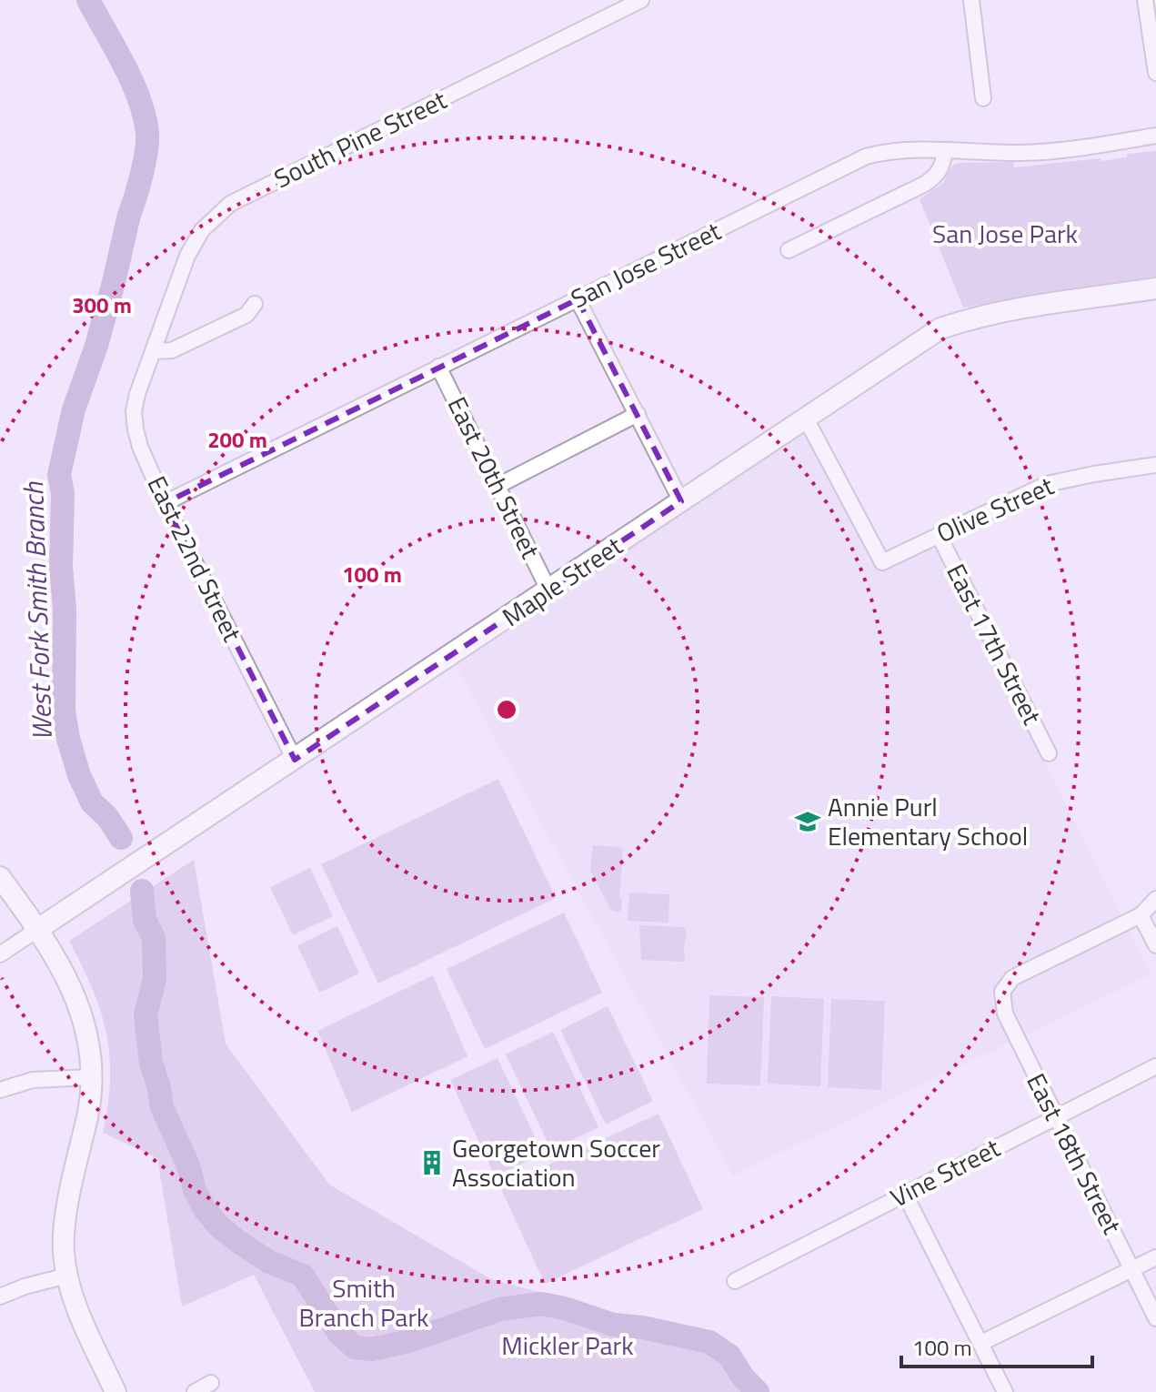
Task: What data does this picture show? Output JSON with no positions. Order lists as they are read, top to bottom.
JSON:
{
  "streets": {
    "street": [
      "South Pine Street",
      "San Jose Street",
      "East 20th Street",
      "Olive Street",
      "East 22nd Street",
      "Maple Street",
      "East 17th Street",
      "East 18th Street",
      "Vine Street"
    ]
  },
  "crossings": [
    ["South Pine Street", "East 22nd Street"],
    ["San Jose Street", "East 20th Street"],
    ["San Jose Street", "East 22nd Street"],
    ["East 20th Street", "Maple Street"],
    ["Olive Street", "Maple Street"],
    ["Olive Street", "East 17th Street"],
    ["East 22nd Street", "Maple Street"],
    ["East 18th Street", "Vine Street"]
  ],
  "water": ["West Fork Smith Branch"],
  "parks": ["San Jose Park", "Smith Branch Park", "Mickler Park"],
  "places": {
    "school or university": ["Annie Purl Elementary School"],
    "building": ["Georgetown Soccer Association"]
  },
  "scale_bar": "100 m",
  "rings": ["300 m", "200 m", "100 m"]
}
